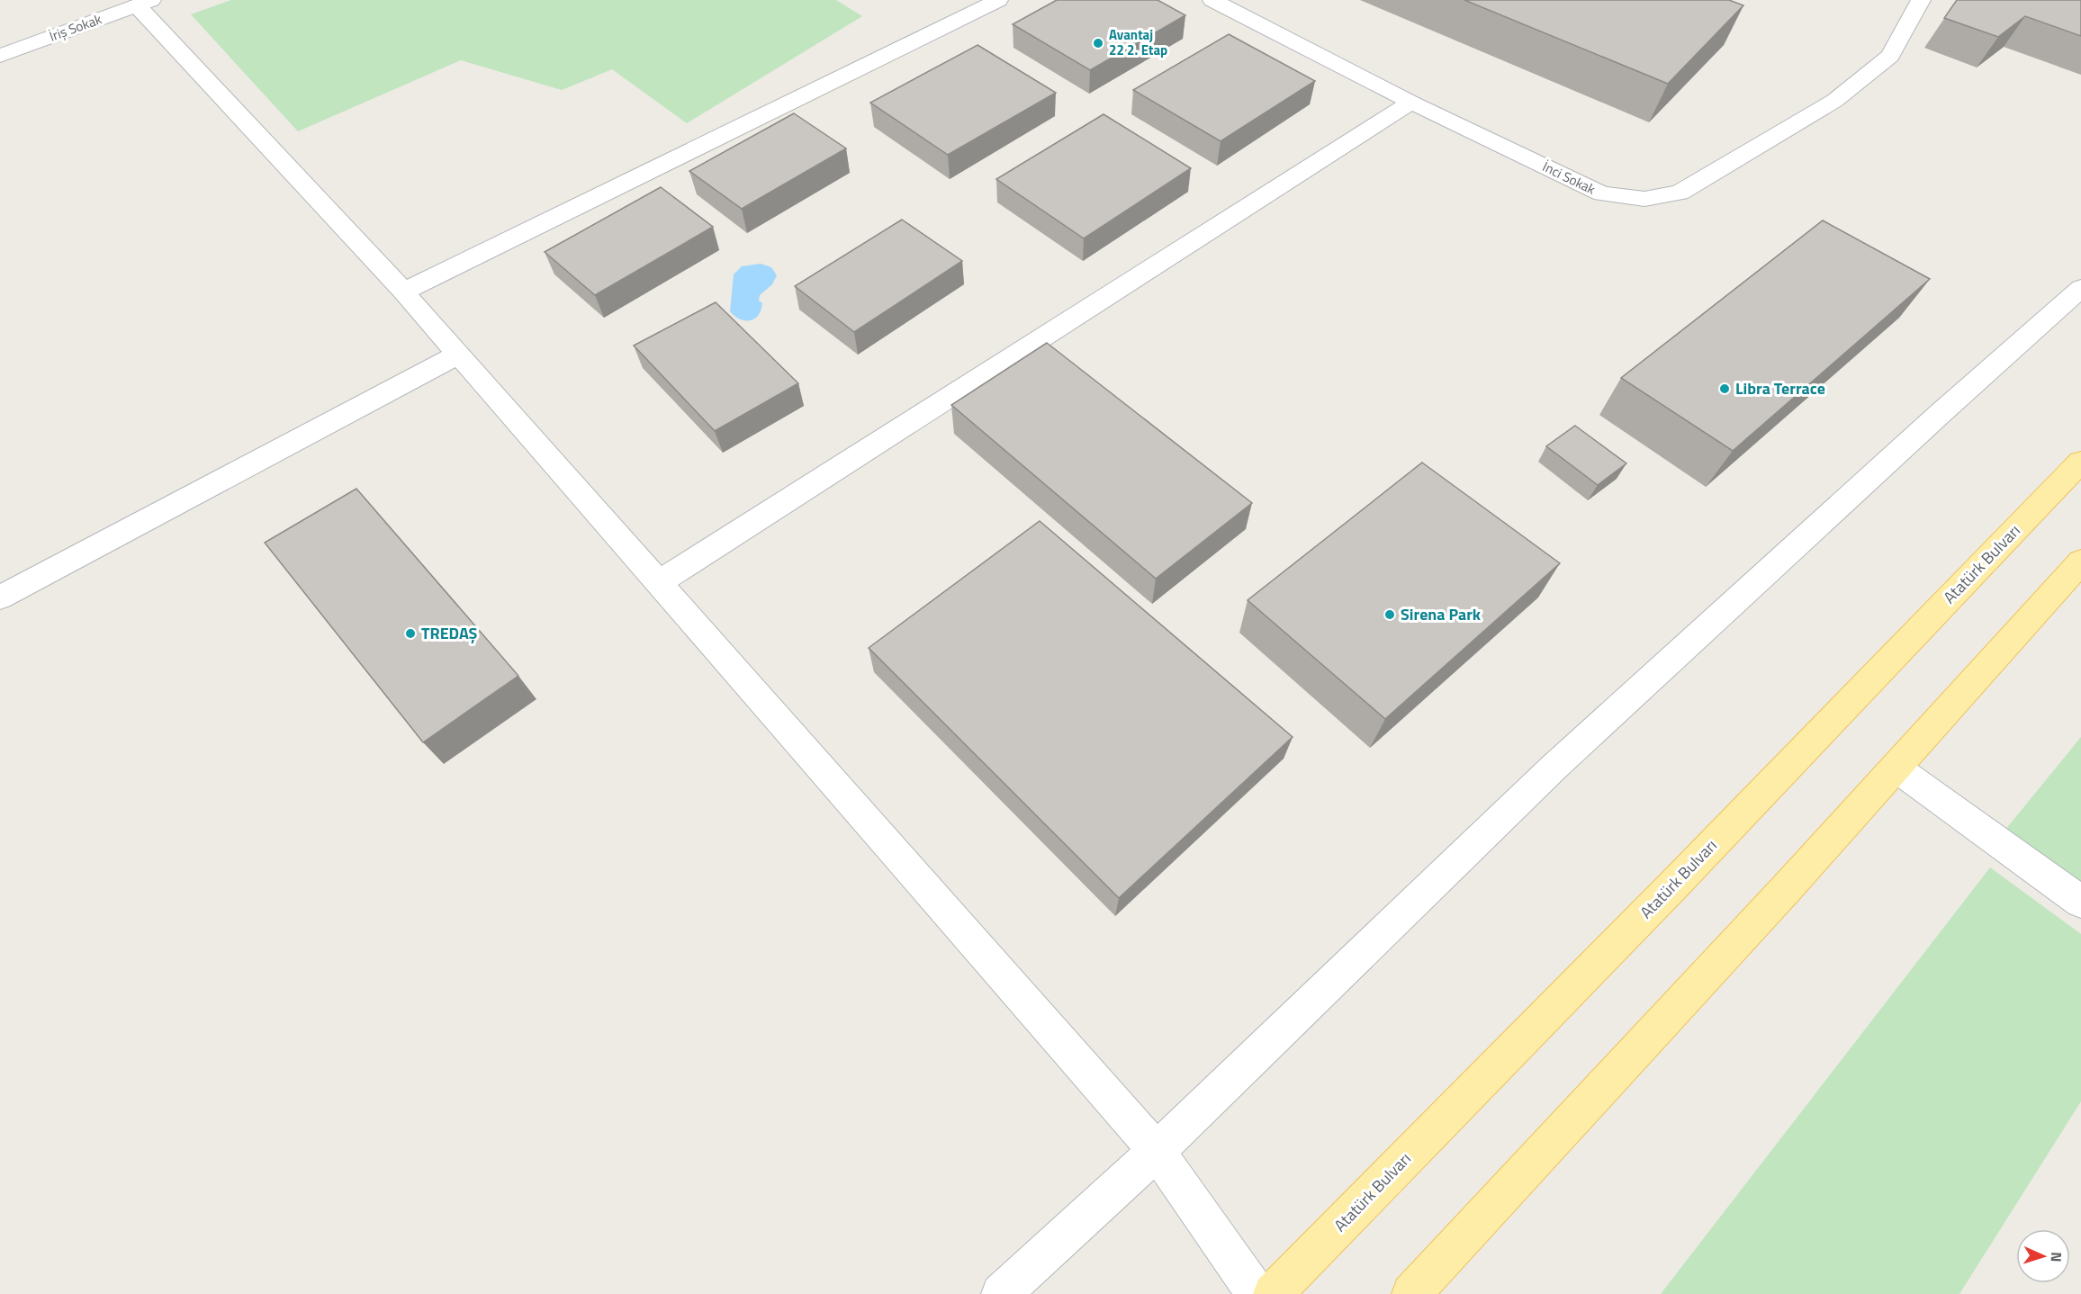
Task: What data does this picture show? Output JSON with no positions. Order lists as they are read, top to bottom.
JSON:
{
  "streets": {
    "main road": ["Atatürk Bulvarı"],
    "street": ["İriş Sokak", "İnci Sokak"]
  },
  "places": [
    "Avantaj 22 2. Etap",
    "Libra Terrace",
    "Sirena Park",
    "TREDAŞ"
  ],
  "north": "right"
}
